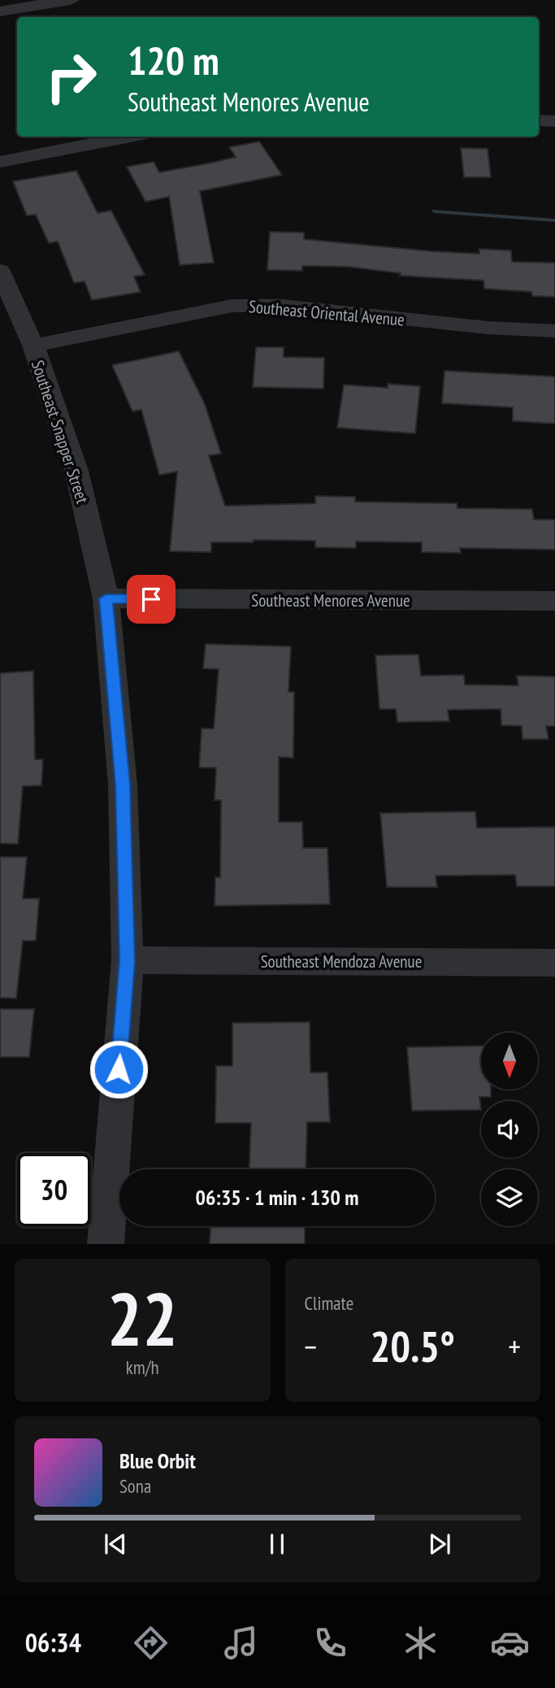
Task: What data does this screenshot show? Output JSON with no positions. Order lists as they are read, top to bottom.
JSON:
{
  "streets": {
    "street": [
      "Southeast Oriental Avenue",
      "Southeast Snapper Street",
      "Southeast Menores Avenue",
      "Southeast Mendoza Avenue"
    ]
  },
  "crossings": [
    ["Southeast Oriental Avenue", "Southeast Snapper Street"],
    ["Southeast Snapper Street", "Southeast Menores Avenue"],
    ["Southeast Snapper Street", "Southeast Mendoza Avenue"]
  ],
  "north": "bottom",
  "page": {
    "turn": ["120 m", "Southeast Menores Avenue"],
    "limit": "30",
    "trip": "06:35 · 1 min · 130 m",
    "tile": [
      ["22", "km/h"],
      "Climate"
    ],
    "heat": ["−", "20.5°", "+"],
    "song": ["Blue Orbit", "Sona"],
    "tabs": "06:34"
  }
}
